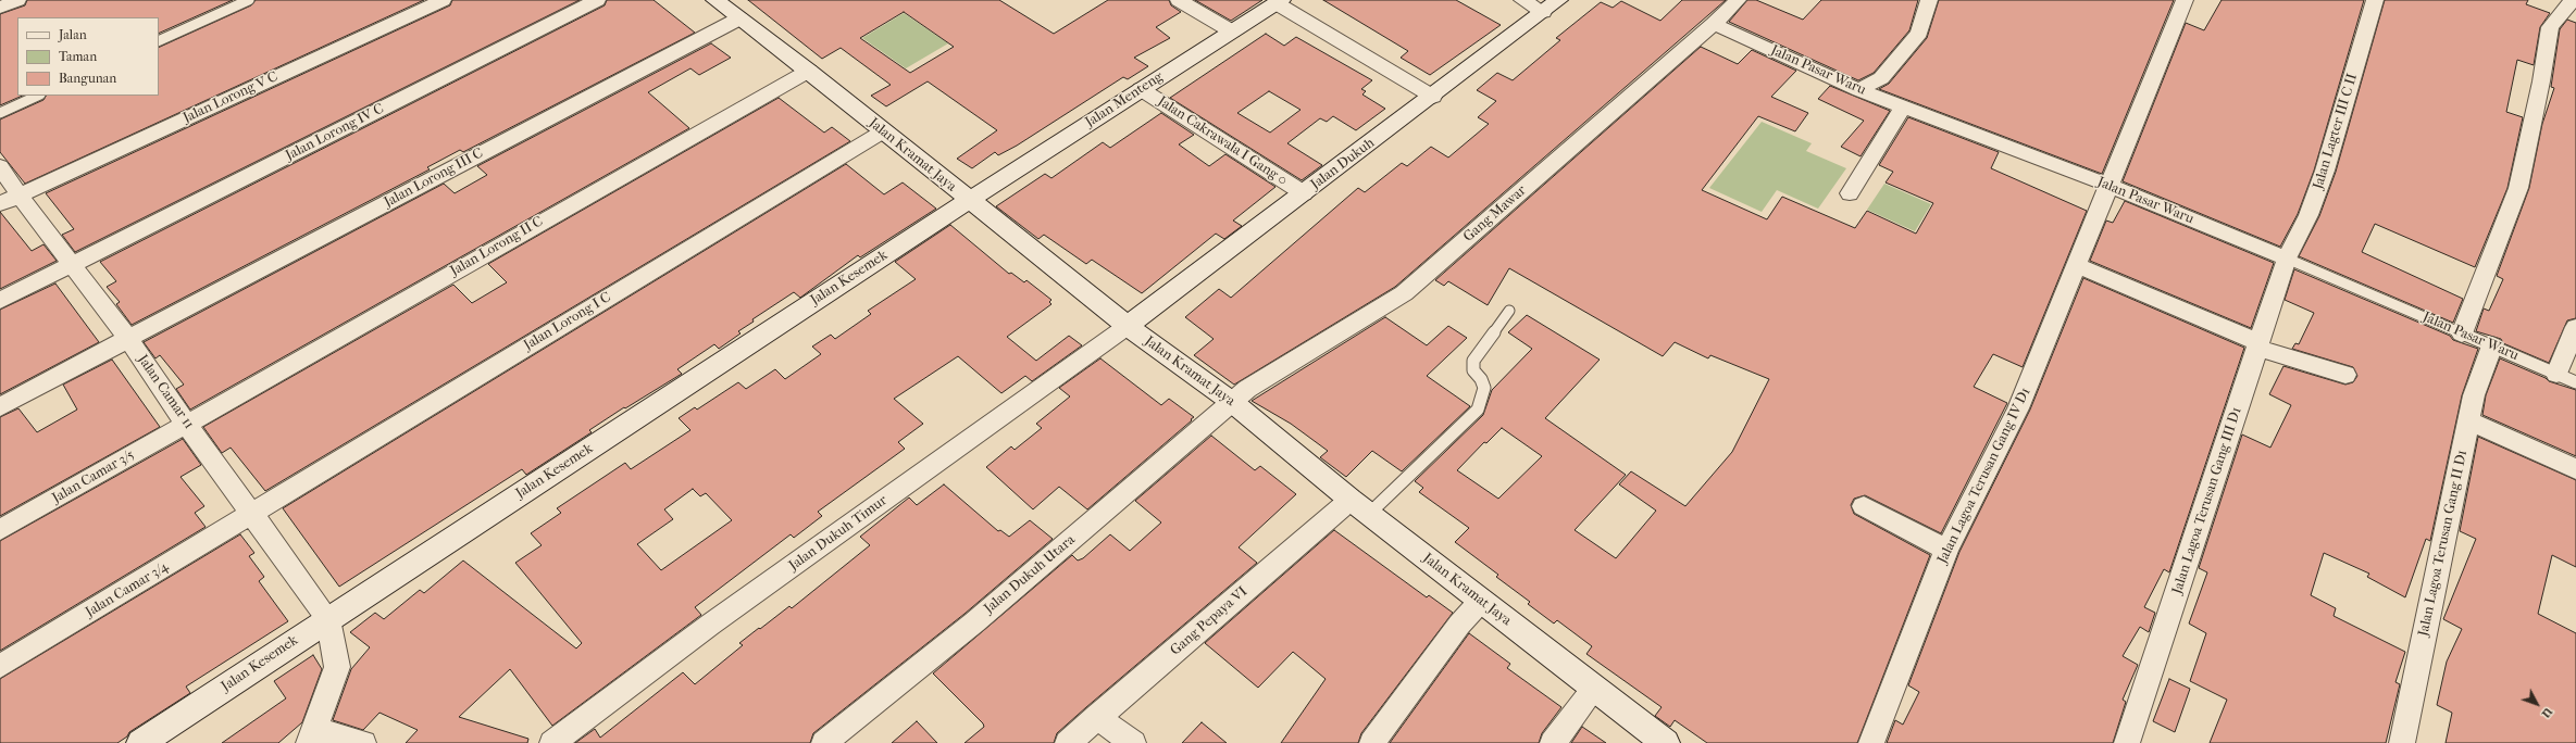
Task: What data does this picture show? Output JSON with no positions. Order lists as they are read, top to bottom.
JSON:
{
  "streets": {
    "street": [
      "Jalan Pasar Waru",
      "Jalan Lorong V C",
      "Jalan Menteng",
      "Jalan Lagter III C II",
      "Jalan Lorong IV C",
      "Jalan Cakrawala I Gang 0",
      "Jalan Kramat Jaya",
      "Jalan Dukuh",
      "Jalan Lorong III C",
      "Gang Mawar",
      "Jalan Lorong II C",
      "Jalan Kesemek",
      "Jalan Lorong I C",
      "Jalan Camar 11",
      "Jalan Lagoa Terusan Gang IV D1",
      "Jalan Camar 3/5",
      "Jalan Lagoa Terusan Gang III D1",
      "Jalan Dukuh Timur",
      "Jalan Lagoa Terusan Gang II D1",
      "Jalan Dukuh Utara",
      "Jalan Camar 3/4",
      "Gang Pepaya VI"
    ]
  },
  "crossings": [
    ["Jalan Pasar Waru", "Jalan Lagter III C II"],
    ["Jalan Pasar Waru", "Gang Mawar"],
    ["Jalan Pasar Waru", "Jalan Lagoa Terusan Gang IV D1"],
    ["Jalan Pasar Waru", "Jalan Lagoa Terusan Gang III D1"],
    ["Jalan Pasar Waru", "Jalan Lagoa Terusan Gang II D1"],
    ["Jalan Lorong V C", "Jalan Camar 11"],
    ["Jalan Menteng", "Jalan Cakrawala I Gang 0"],
    ["Jalan Menteng", "Jalan Kramat Jaya"],
    ["Jalan Menteng", "Jalan Kesemek"],
    ["Jalan Lagter III C II", "Jalan Lagoa Terusan Gang III D1"],
    ["Jalan Lorong IV C", "Jalan Camar 11"],
    ["Jalan Cakrawala I Gang 0", "Jalan Dukuh"],
    ["Jalan Kramat Jaya", "Jalan Dukuh"],
    ["Jalan Kramat Jaya", "Jalan Lorong III C"],
    ["Jalan Kramat Jaya", "Gang Mawar"],
    ["Jalan Kramat Jaya", "Jalan Lorong II C"],
    ["Jalan Kramat Jaya", "Jalan Kesemek"],
    ["Jalan Kramat Jaya", "Jalan Lorong I C"],
    ["Jalan Kramat Jaya", "Jalan Dukuh Timur"],
    ["Jalan Kramat Jaya", "Jalan Dukuh Utara"],
    ["Jalan Kramat Jaya", "Gang Pepaya VI"],
    ["Jalan Dukuh", "Jalan Dukuh Timur"],
    ["Jalan Lorong III C", "Jalan Camar 11"],
    ["Gang Mawar", "Jalan Dukuh Utara"],
    ["Jalan Lorong II C", "Jalan Camar 11"],
    ["Jalan Lorong II C", "Jalan Camar 3/5"],
    ["Jalan Kesemek", "Jalan Camar 11"],
    ["Jalan Lorong I C", "Jalan Camar 11"],
    ["Jalan Lorong I C", "Jalan Camar 3/4"],
    ["Jalan Camar 11", "Jalan Camar 3/5"],
    ["Jalan Camar 11", "Jalan Camar 3/4"]
  ],
  "legend": ["Jalan", "Taman", "Bangunan"],
  "north": "bottom right"
}
